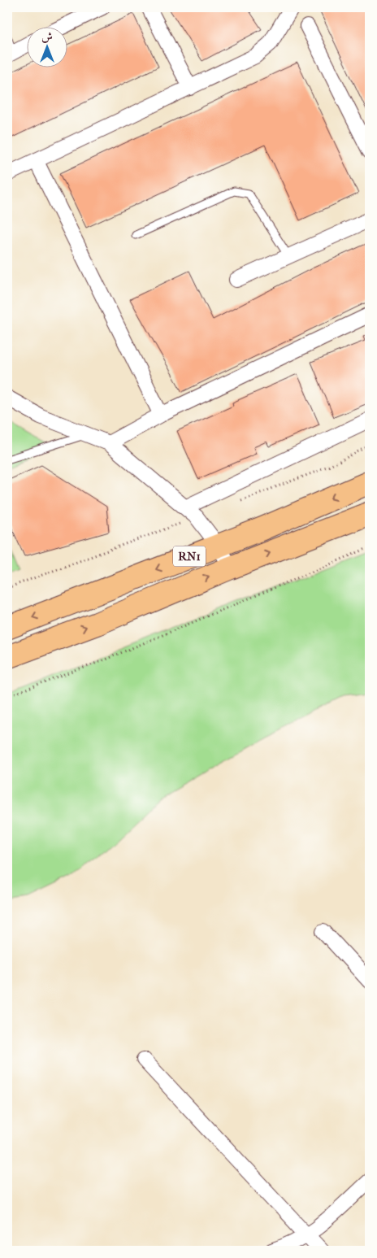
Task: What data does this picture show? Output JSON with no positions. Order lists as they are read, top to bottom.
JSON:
{
  "streets": {
    "highway": ["RN1"]
  },
  "north": "top"
}
